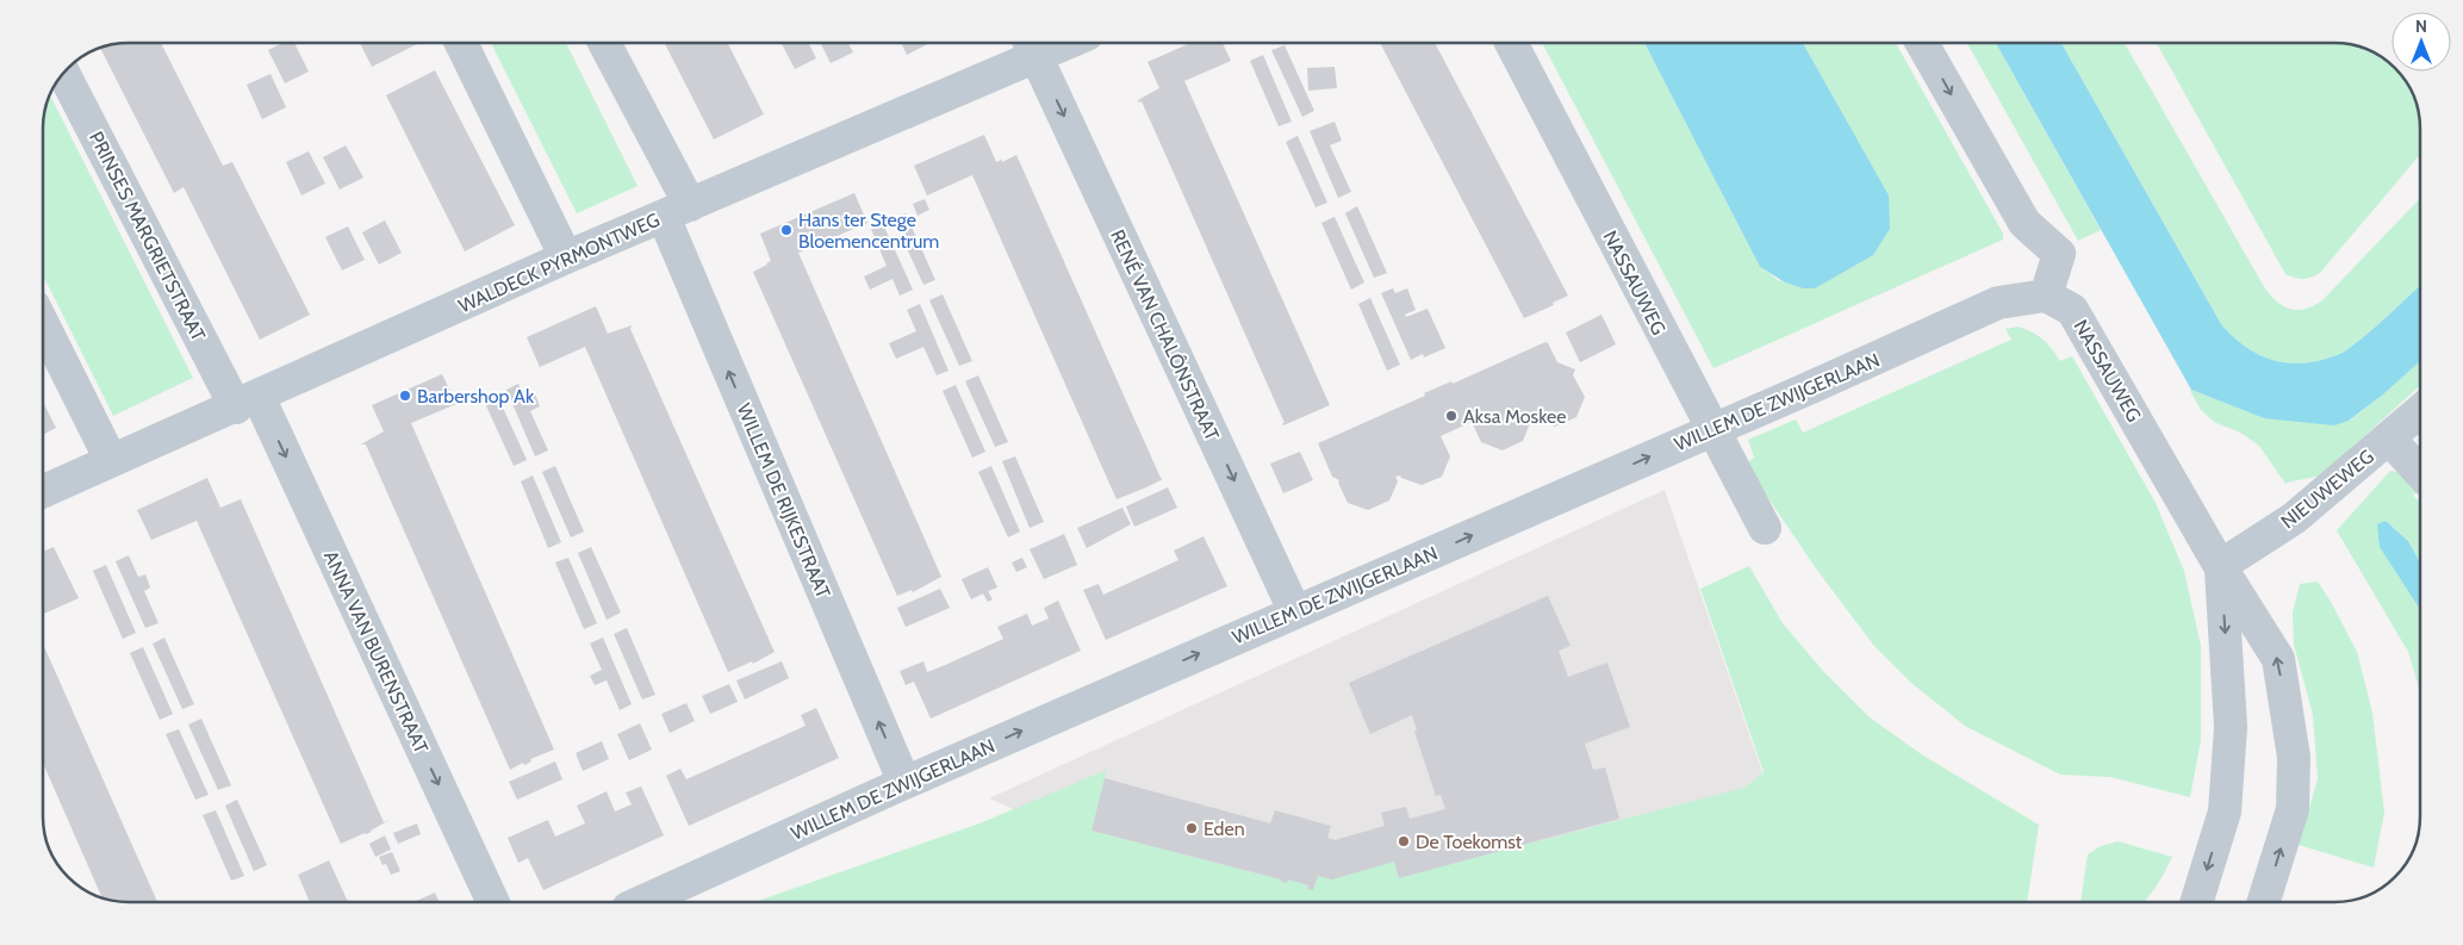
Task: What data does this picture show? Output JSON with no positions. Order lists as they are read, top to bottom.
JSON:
{
  "streets": {
    "street": [
      "PRINSES MARGRIETSTRAAT",
      "WALDECK PYRMONTWEG",
      "NASSAUWEG",
      "RENÉ VAN CHALÔNSTRAAT",
      "WILLEM DE ZWIJGERLAAN",
      "NIEUWEWEG",
      "WILLEM DE RIJKESTRAAT",
      "ANNA VAN BURENSTRAAT"
    ]
  },
  "crossings": [
    ["PRINSES MARGRIETSTRAAT", "WALDECK PYRMONTWEG"],
    ["PRINSES MARGRIETSTRAAT", "ANNA VAN BURENSTRAAT"],
    ["WALDECK PYRMONTWEG", "RENÉ VAN CHALÔNSTRAAT"],
    ["WALDECK PYRMONTWEG", "WILLEM DE RIJKESTRAAT"],
    ["WALDECK PYRMONTWEG", "ANNA VAN BURENSTRAAT"],
    ["NASSAUWEG", "WILLEM DE ZWIJGERLAAN"],
    ["NASSAUWEG", "NIEUWEWEG"],
    ["RENÉ VAN CHALÔNSTRAAT", "WILLEM DE ZWIJGERLAAN"],
    ["WILLEM DE ZWIJGERLAAN", "WILLEM DE RIJKESTRAAT"]
  ],
  "one_way": [
    "RENÉ VAN CHALÔNSTRAAT",
    "WILLEM DE ZWIJGERLAAN",
    "WILLEM DE RIJKESTRAAT",
    "ANNA VAN BURENSTRAAT"
  ],
  "places": [
    "Hans ter Stege Bloemencentrum",
    "Barbershop Ak",
    "Aksa Moskee",
    "Eden",
    "De Toekomst"
  ],
  "north": "top"
}
